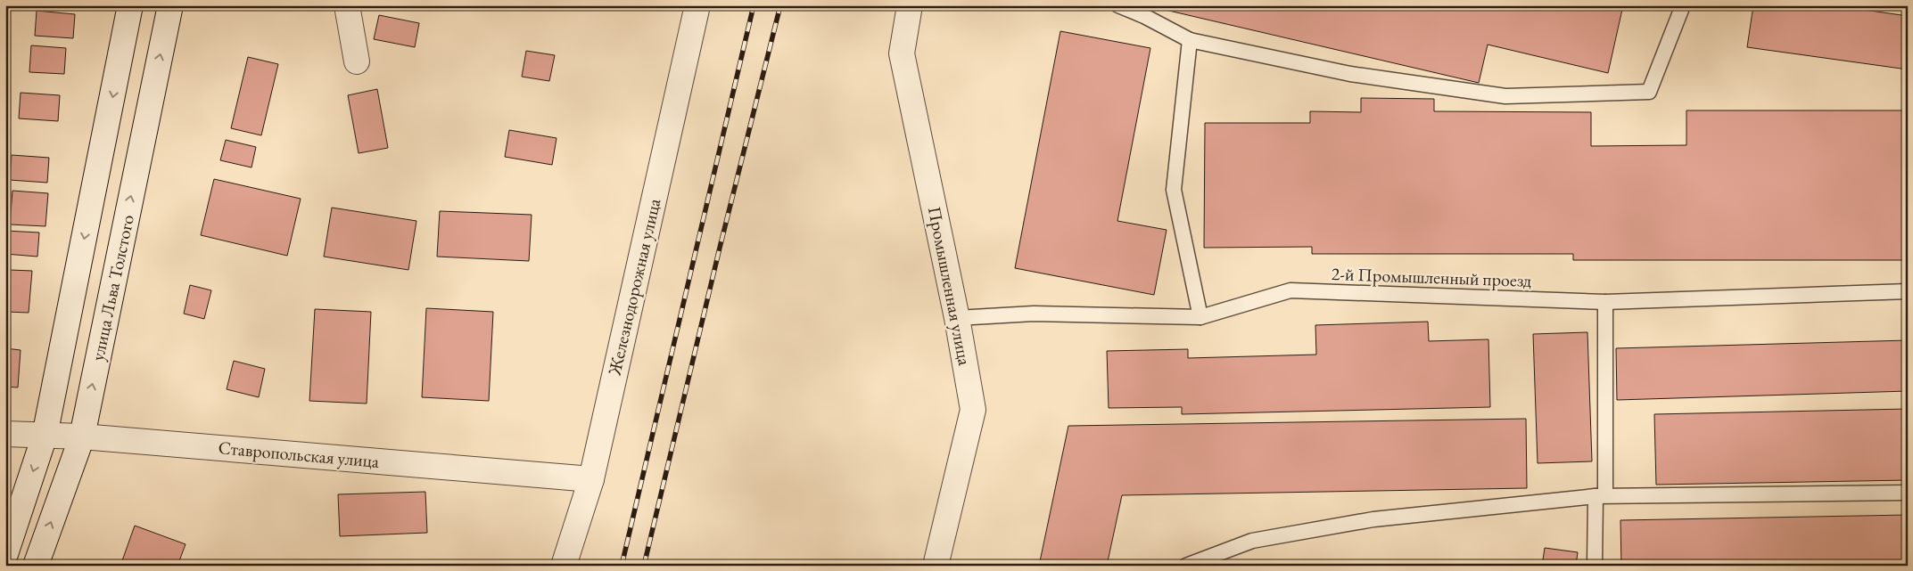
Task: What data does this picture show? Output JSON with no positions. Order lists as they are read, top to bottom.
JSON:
{
  "streets": {
    "street": [
      "Промышленная улица",
      "Железнодорожная улица",
      "улица Льва Толстого",
      "Ставропольская улица"
    ],
    "lane": ["2-й Промышленный проезд"]
  },
  "crossings": [
    ["2-й Промышленный проезд", "Промышленная улица"],
    ["Железнодорожная улица", "Ставропольская улица"],
    ["улица Льва Толстого", "Ставропольская улица"]
  ]
}
